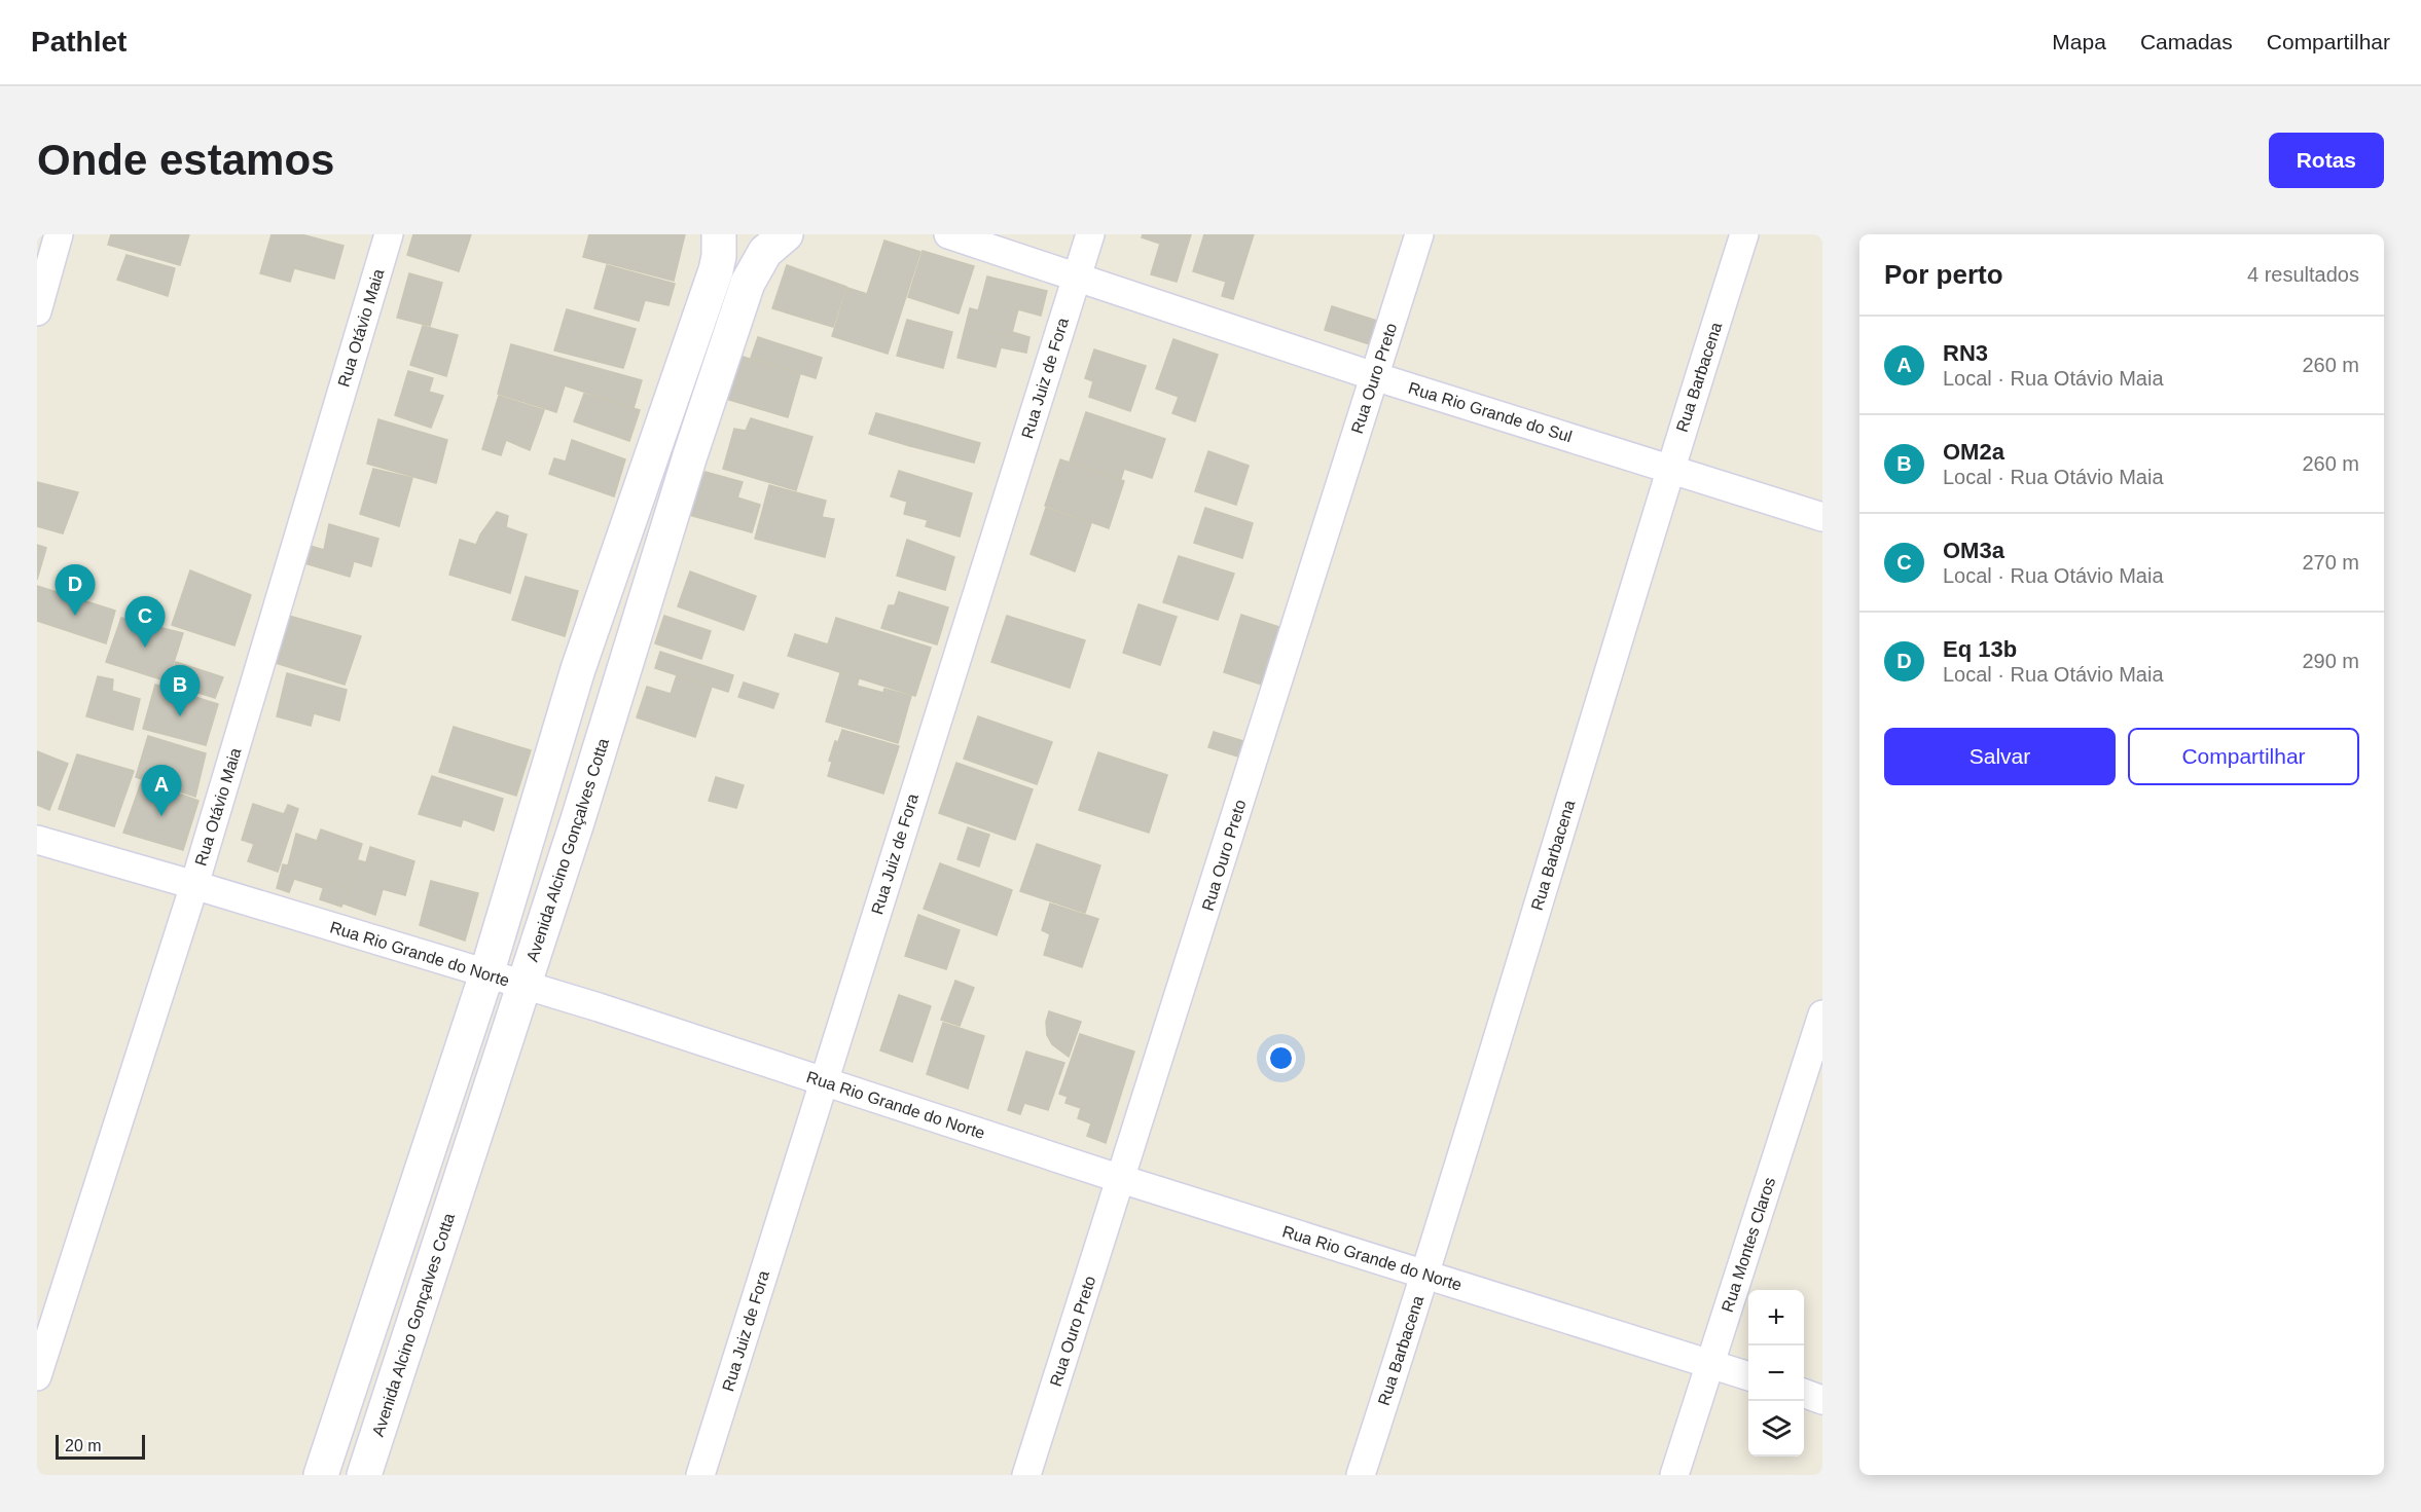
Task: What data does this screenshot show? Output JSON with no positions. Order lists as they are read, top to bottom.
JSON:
{
  "streets": {
    "main road": ["Avenida Alcino Gonçalves Cotta"],
    "street": [
      "Rua Otávio Maia",
      "Rua Barbacena",
      "Rua Juiz de Fora",
      "Rua Ouro Preto",
      "Rua Rio Grande do Sul",
      "Rua Rio Grande do Norte",
      "Rua Montes Claros"
    ]
  },
  "crossings": [
    ["Rua Otávio Maia", "Rua Rio Grande do Norte"],
    ["Rua Barbacena", "Rua Rio Grande do Sul"],
    ["Rua Barbacena", "Rua Rio Grande do Norte"],
    ["Rua Juiz de Fora", "Rua Rio Grande do Sul"],
    ["Rua Juiz de Fora", "Rua Rio Grande do Norte"],
    ["Rua Ouro Preto", "Rua Rio Grande do Sul"],
    ["Rua Ouro Preto", "Rua Rio Grande do Norte"],
    ["Avenida Alcino Gonçalves Cotta", "Rua Rio Grande do Norte"],
    ["Rua Rio Grande do Norte", "Rua Montes Claros"]
  ],
  "scale_bar": "20 m",
  "page": {
    "header": "Pathlet",
    "nav": ["Mapa", "Camadas", "Compartilhar"],
    "buttons": [
      "Rotas",
      ["Salvar", "Compartilhar"]
    ],
    "title": "Onde estamos",
    "heading": ["Por perto", "4 resultados"],
    "list": [
      {
        "mark": "A",
        "name": "RN3",
        "note": "Local · Rua Otávio Maia",
        "value": "260 m"
      },
      {
        "mark": "B",
        "name": "OM2a",
        "note": "Local · Rua Otávio Maia",
        "value": "260 m"
      },
      {
        "mark": "C",
        "name": "OM3a",
        "note": "Local · Rua Otávio Maia",
        "value": "270 m"
      },
      {
        "mark": "D",
        "name": "Eq 13b",
        "note": "Local · Rua Otávio Maia",
        "value": "290 m"
      }
    ],
    "pins": [
      "D",
      "C",
      "B",
      "A"
    ],
    "map_buttons": ["+", "−"],
    "scale": "20 m"
  }
}
